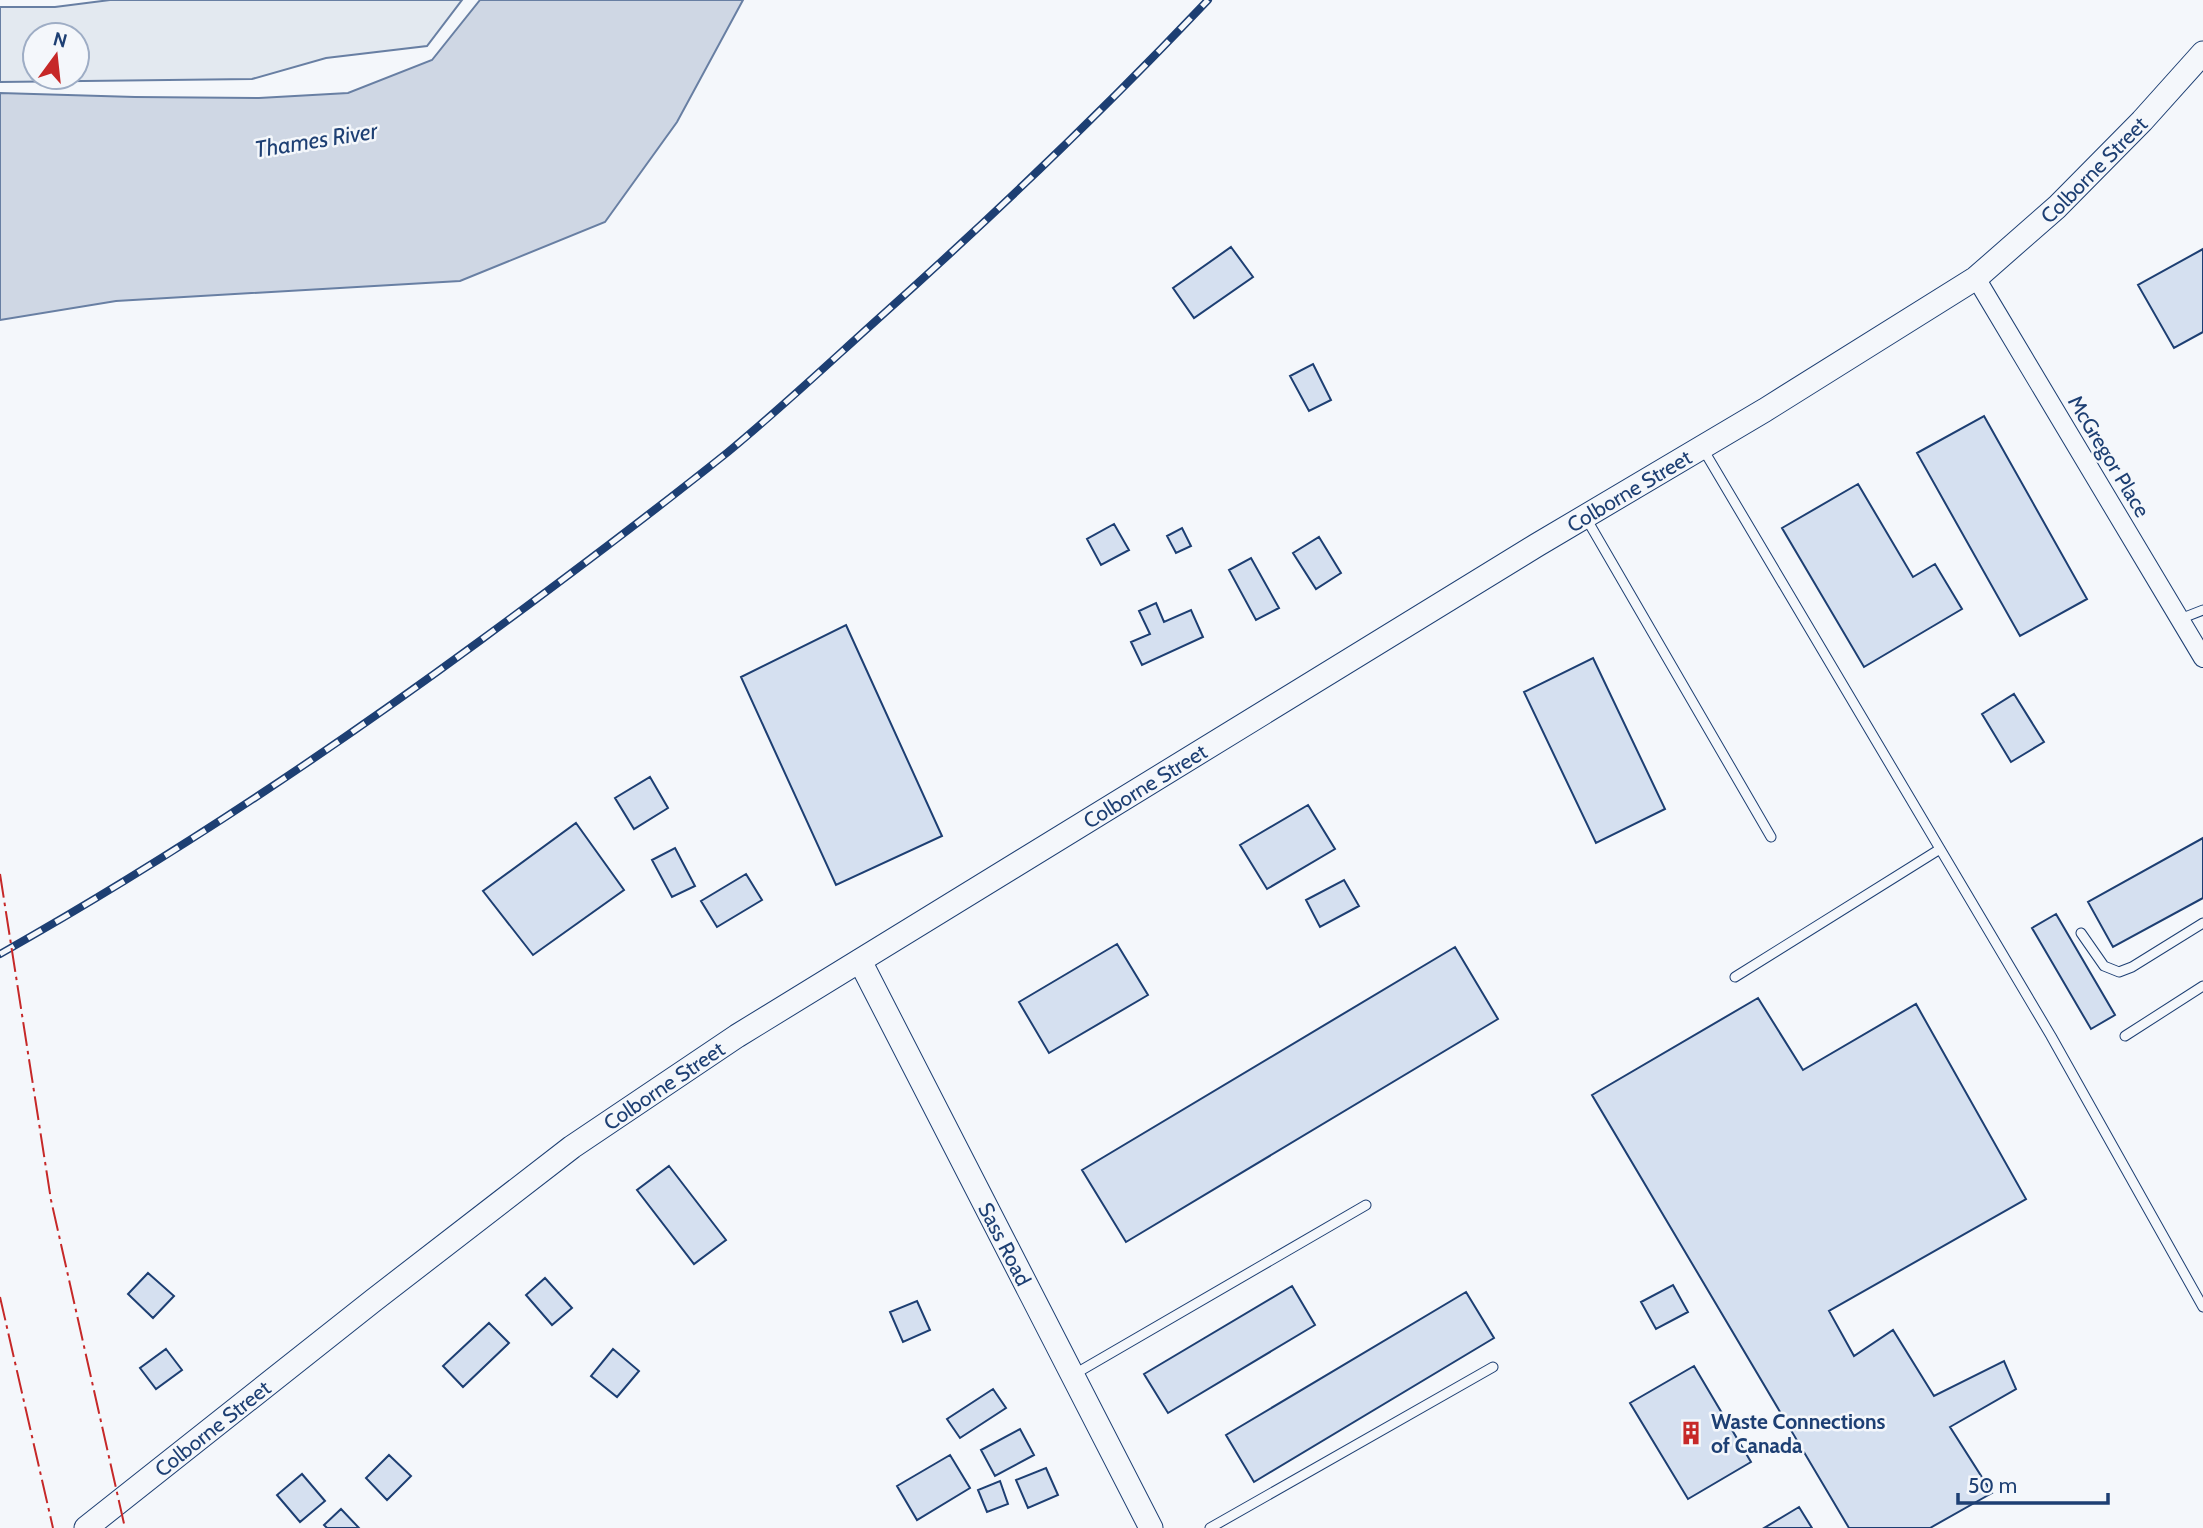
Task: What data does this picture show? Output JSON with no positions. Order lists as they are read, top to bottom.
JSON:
{
  "streets": {
    "street": ["Colborne Street", "McGregor Place", "Sass Road"]
  },
  "crossings": [
    ["Colborne Street", "McGregor Place"],
    ["Colborne Street", "Sass Road"]
  ],
  "water": ["Thames River"],
  "places": {
    "building": ["Waste Connections of Canada"]
  },
  "scale_bar": "50 m",
  "north": "top"
}
